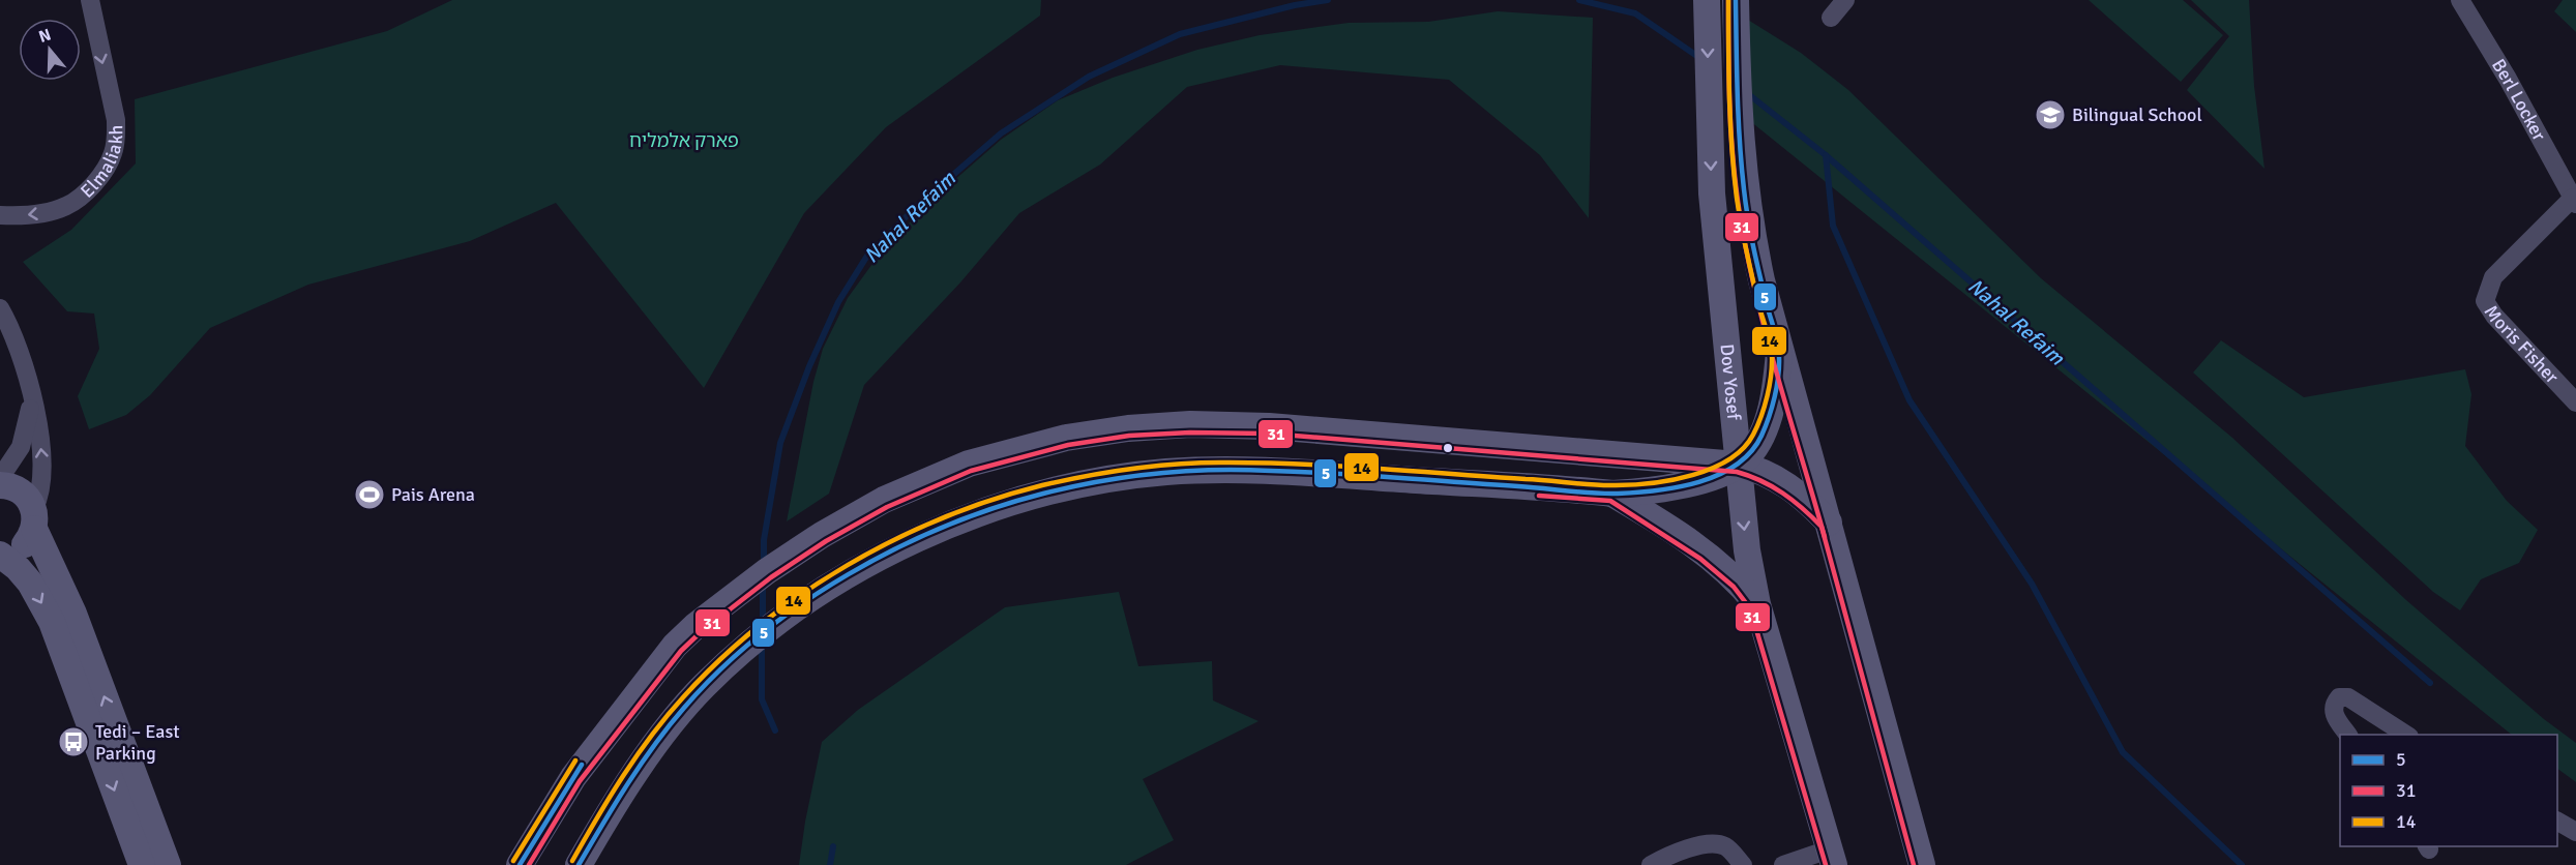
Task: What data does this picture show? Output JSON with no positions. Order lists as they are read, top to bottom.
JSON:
{
  "streets": {
    "main road": ["Dov Yosef"],
    "street": ["Berl Locker", "Elmaliakh", "Moris Fisher"]
  },
  "crossings": [
    ["Berl Locker", "Moris Fisher"]
  ],
  "water": ["Nahal Refaim"],
  "parks": ["פארק אלמליח"],
  "places": {
    "school or university": ["Bilingual School"],
    "sports": ["Pais Arena"],
    "bus stop": ["Tedi – East Parking"]
  },
  "lines": ["transit line 5", "transit line 31", "transit line 14"],
  "legend": ["5", "31", "14"],
  "north": "top"
}
